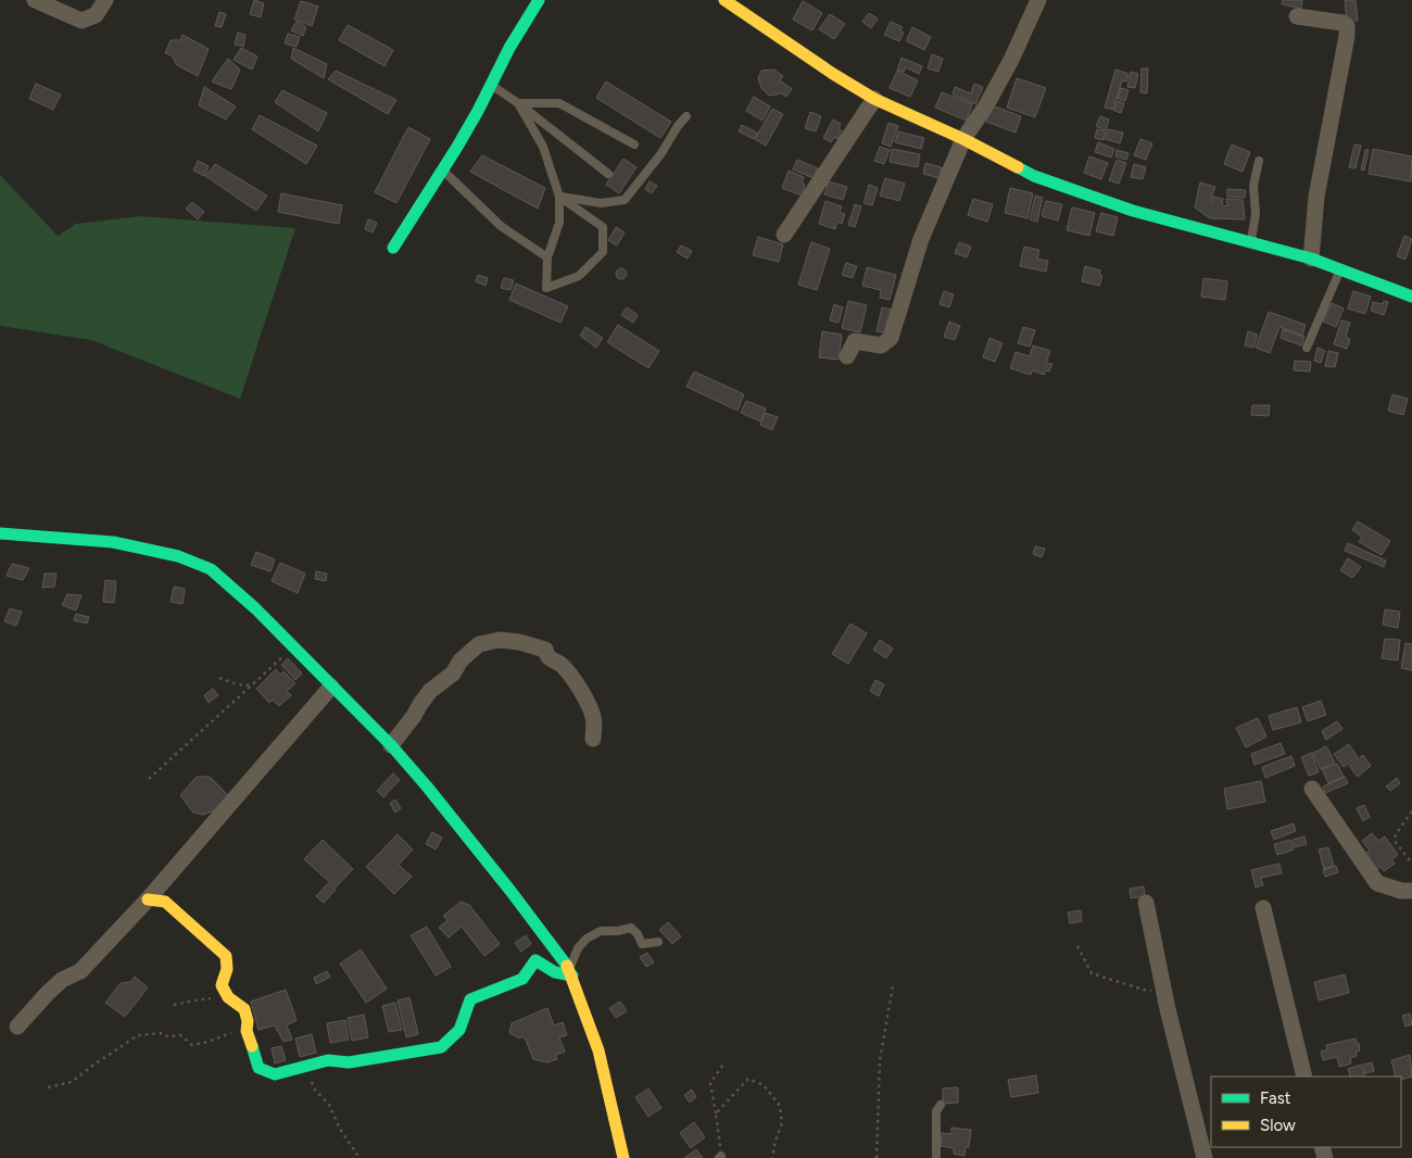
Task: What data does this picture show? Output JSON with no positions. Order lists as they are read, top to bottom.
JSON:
{
  "legend": ["Fast", "Slow"]
}
